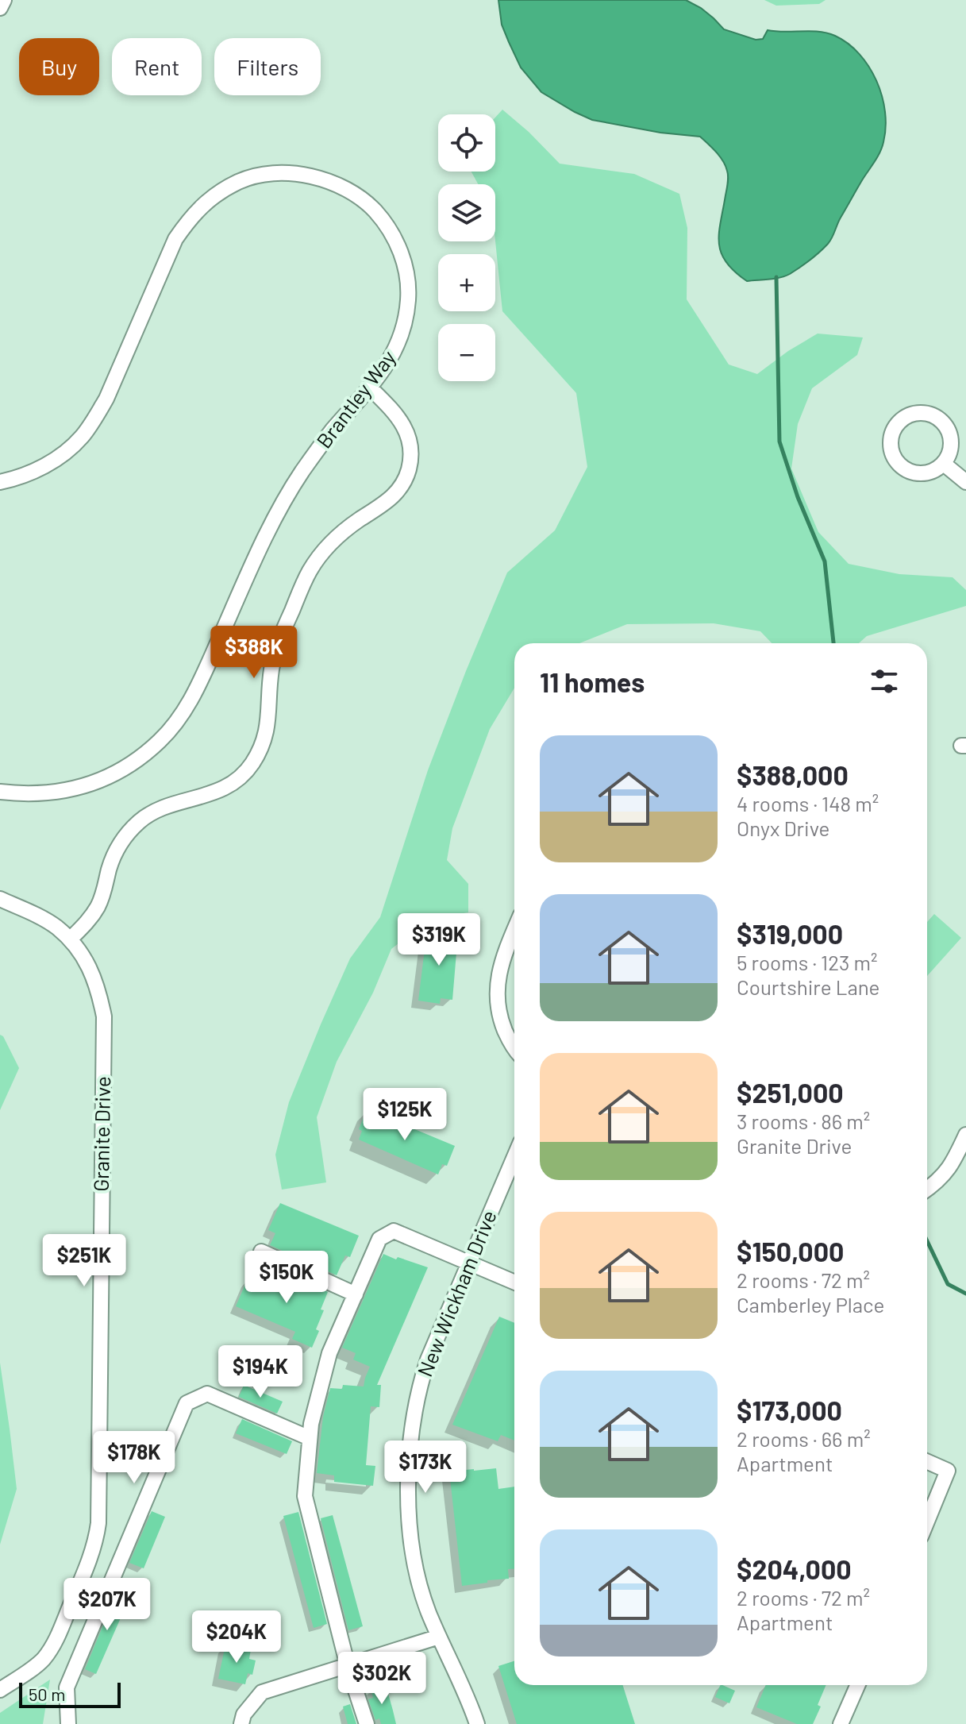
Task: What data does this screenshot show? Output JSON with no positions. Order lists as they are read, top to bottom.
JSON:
{
  "streets": {
    "street": ["Brantley Way", "Granite Drive", "New Wickham Drive"]
  },
  "scale_bar": "50 m",
  "page": {
    "chip": ["Buy", "Rent", "Filters"],
    "map_buttons": ["+", "−"],
    "price": [
      "$388K",
      "$319K",
      "$125K",
      "$251K",
      "$150K",
      "$194K",
      "$178K",
      "$173K",
      "$207K",
      "$204K",
      "$302K"
    ],
    "heading": "11 homes",
    "list": [
      {
        "name": "$388,000",
        "note": "4 rooms · 148 m² · Onyx Drive"
      },
      {
        "name": "$319,000",
        "note": "5 rooms · 123 m² · Courtshire Lane"
      },
      {
        "name": "$251,000",
        "note": "3 rooms · 86 m² · Granite Drive"
      },
      {
        "name": "$150,000",
        "note": "2 rooms · 72 m² · Camberley Place"
      },
      {
        "name": "$173,000",
        "note": "2 rooms · 66 m² · Apartment"
      },
      {
        "name": "$204,000",
        "note": "2 rooms · 72 m² · Apartment"
      }
    ],
    "scale": "50 m"
  }
}
